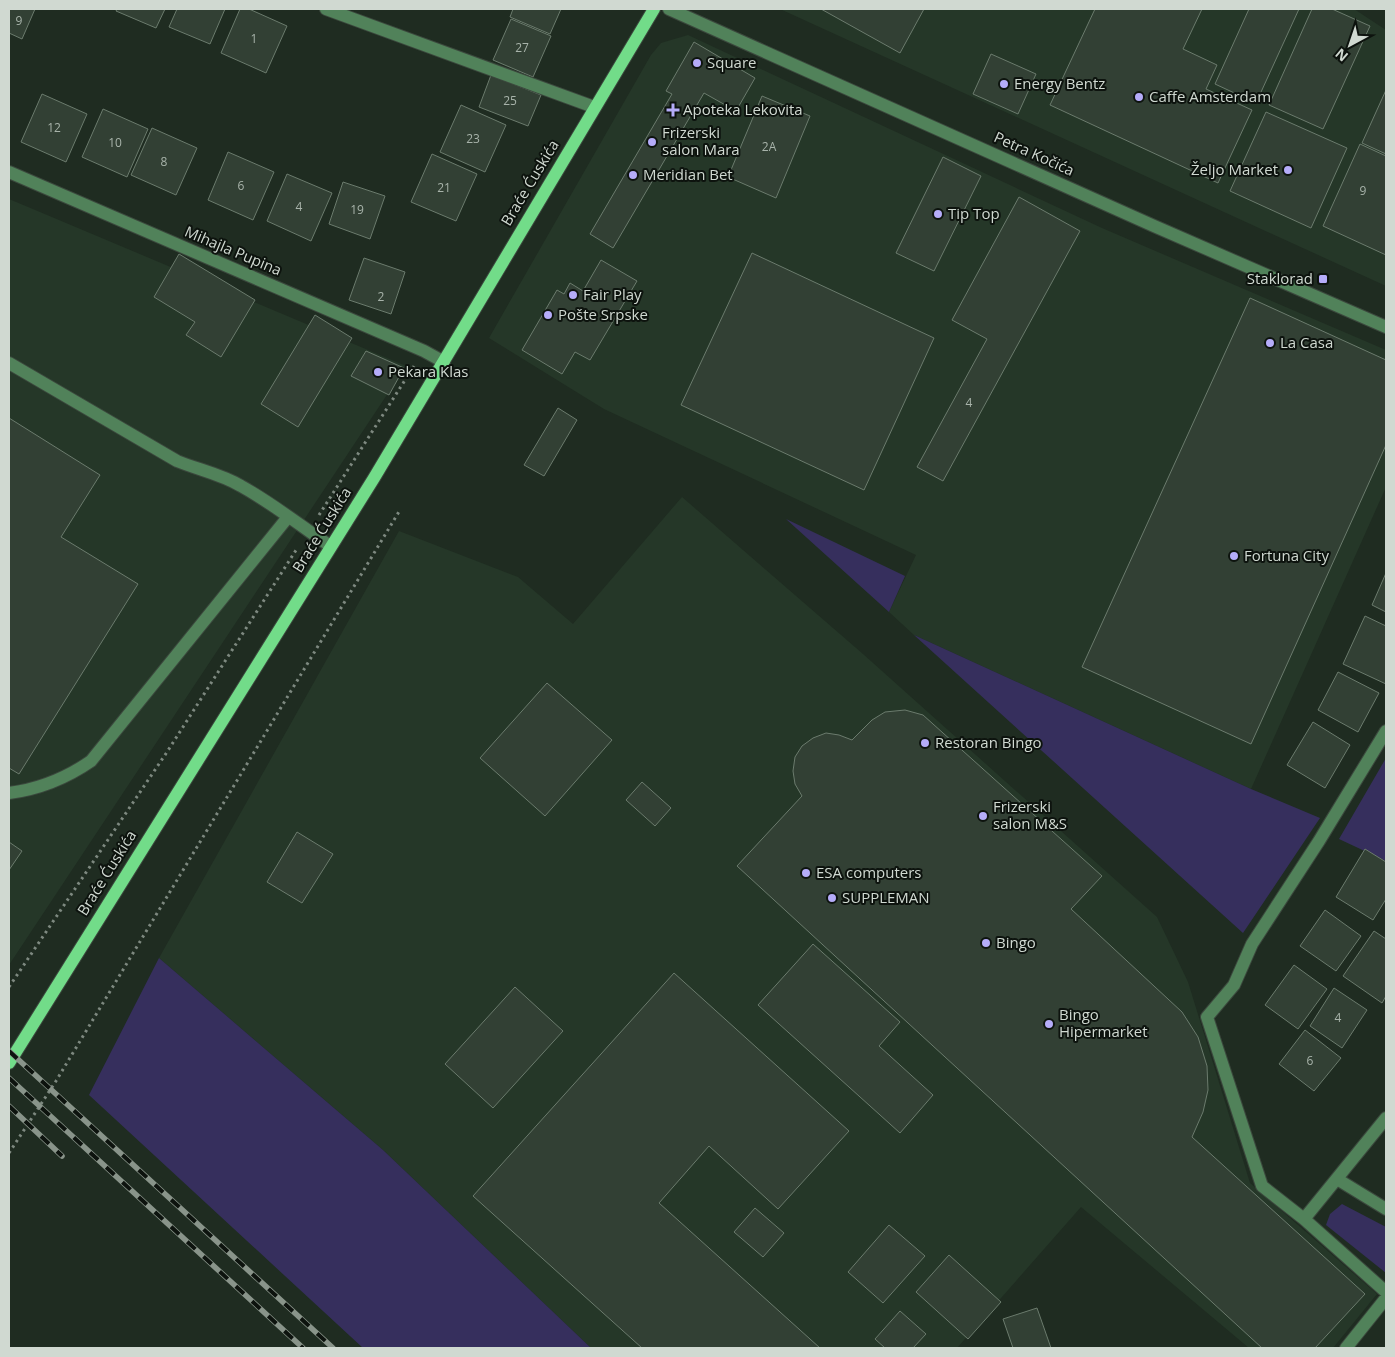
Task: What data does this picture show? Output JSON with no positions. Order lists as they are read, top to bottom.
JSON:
{
  "streets": {
    "main road": ["Braće Ćuskića"],
    "street": ["Petra Kočića", "Mihajla Pupina"]
  },
  "crossings": [
    ["Braće Ćuskića", "Mihajla Pupina"]
  ],
  "places": {
    "other": [
      "Square",
      "Energy Bentz",
      "Caffe Amsterdam",
      "Frizerski salon Mara",
      "Željo Market",
      "Meridian Bet",
      "Tip Top",
      "Fair Play",
      "Pošte Srpske",
      "La Casa",
      "Pekara Klas",
      "Fortuna City",
      "Restoran Bingo",
      "Frizerski salon M&S",
      "ESA computers",
      "SUPPLEMAN",
      "Bingo",
      "Bingo Hipermarket"
    ],
    "health": ["Apoteka Lekovita"],
    "transit": ["Staklorad"]
  },
  "house_numbers": [
    "9",
    "1",
    "27",
    "25",
    "12",
    "23",
    "10",
    "2A",
    "8",
    "6",
    "21",
    "9",
    "4",
    "19",
    "2",
    "4",
    "4",
    "6"
  ],
  "north": "bottom left"
}
